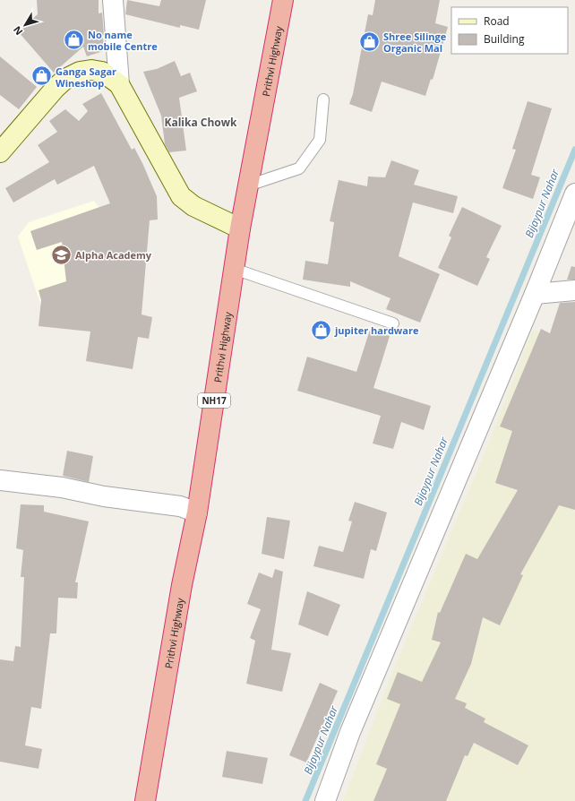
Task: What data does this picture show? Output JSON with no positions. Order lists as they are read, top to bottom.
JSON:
{
  "streets": {
    "highway": ["Prithvi Highway", "NH17"]
  },
  "districts": ["Kalika Chowk"],
  "water": ["Bijaypur Nahar"],
  "places": {
    "shop": [
      "No name mobile Centre",
      "Shree Silinge Organic Mal",
      "Ganga Sagar Wineshop",
      "jupiter hardware"
    ],
    "school or university": ["Alpha Academy"]
  },
  "legend": ["Road", "Building"],
  "north": "bottom left"
}
